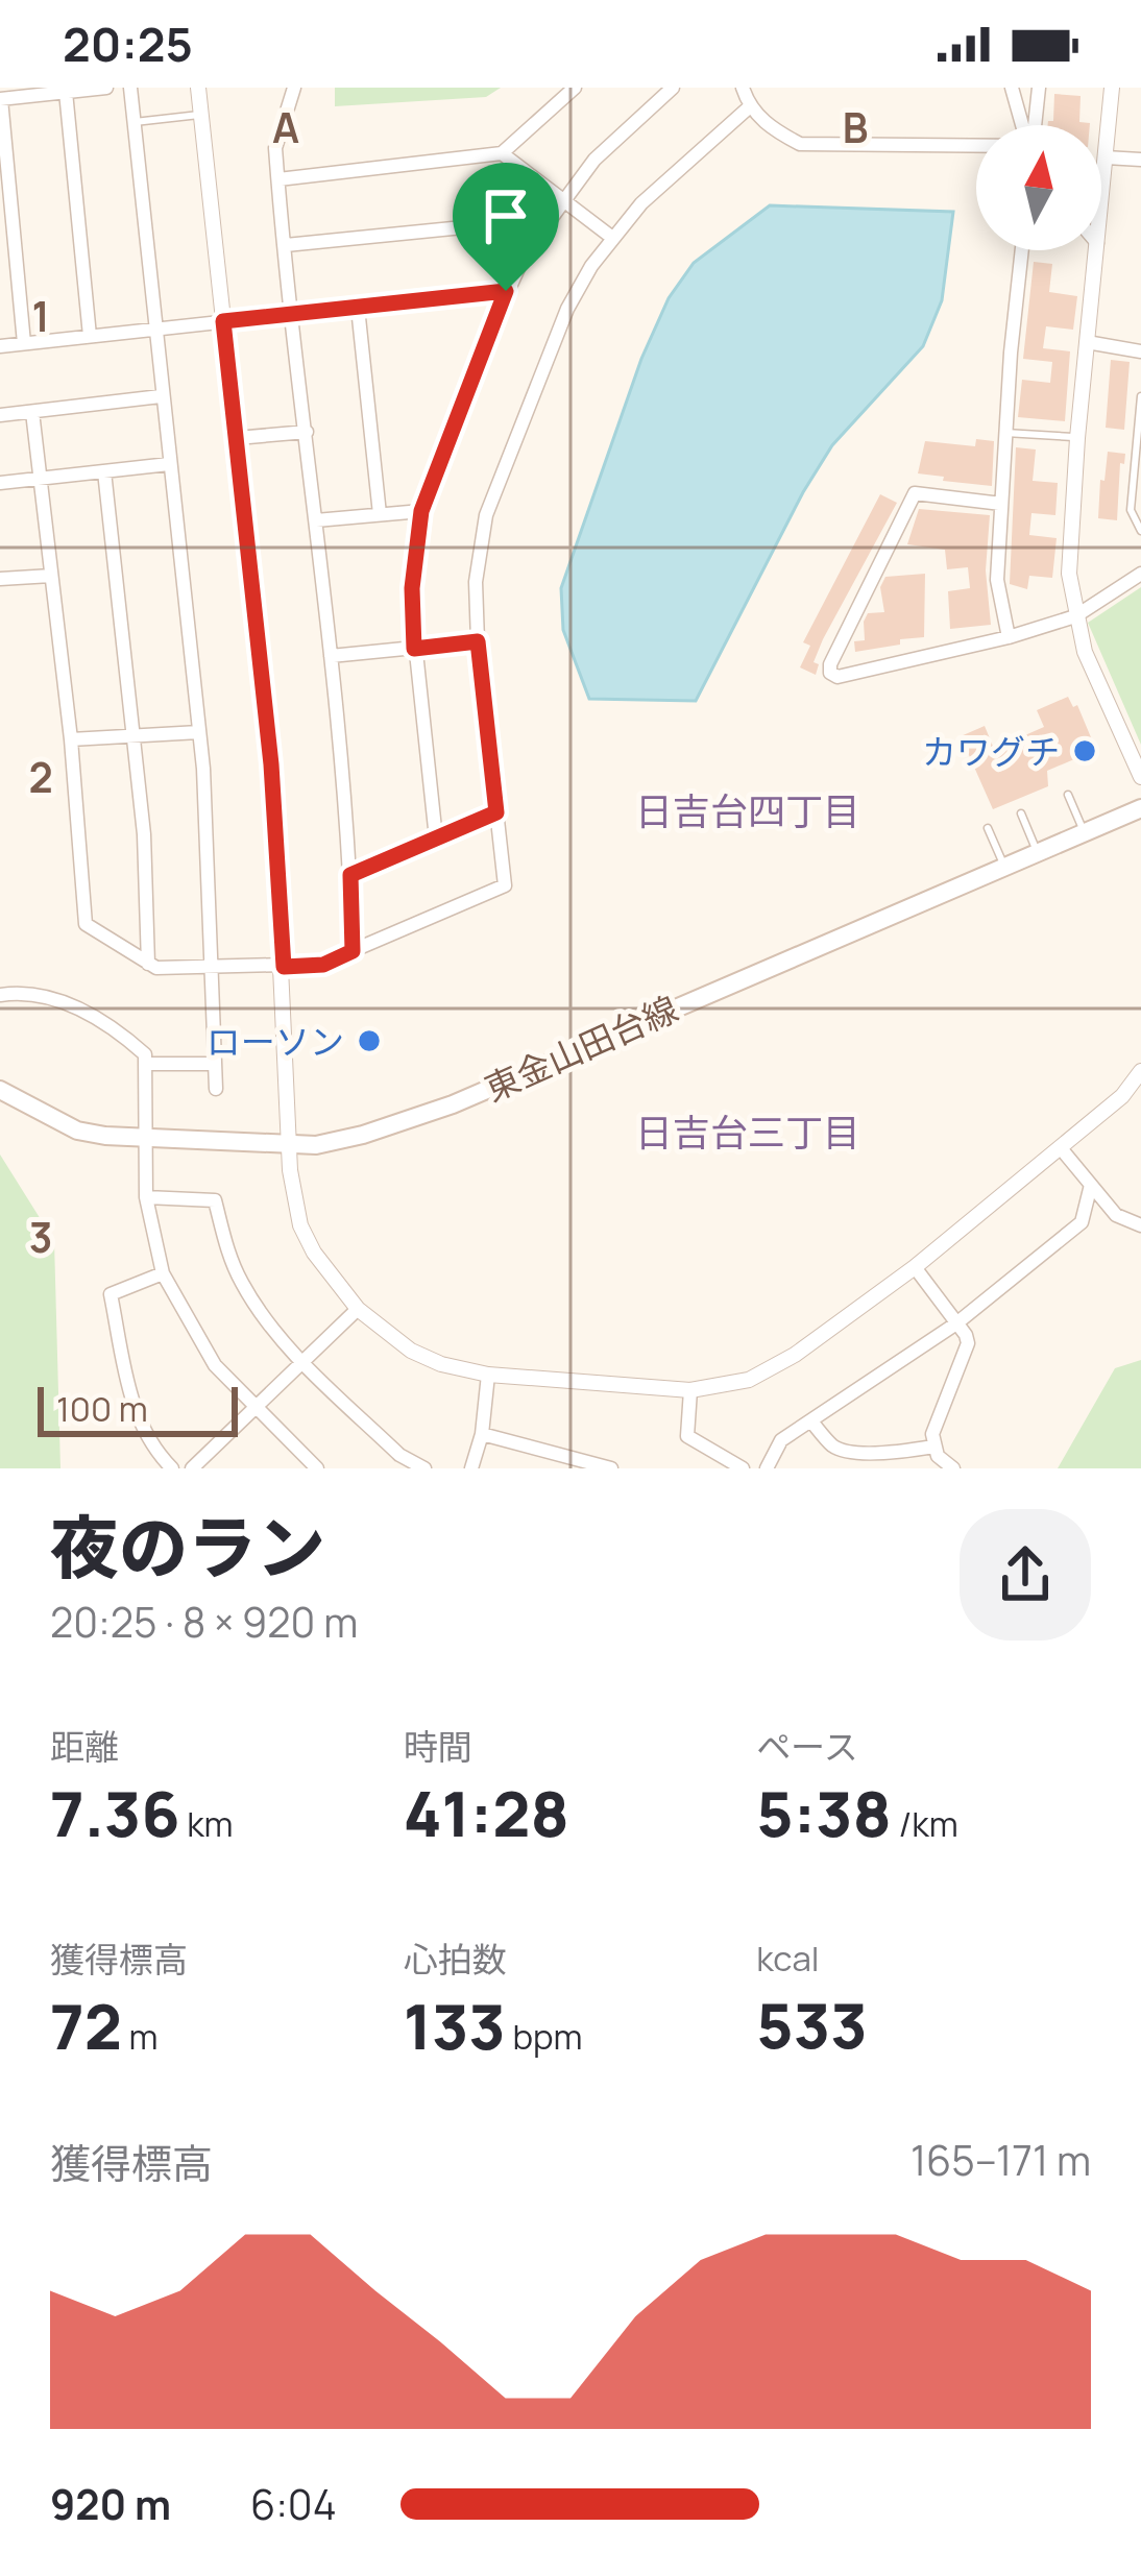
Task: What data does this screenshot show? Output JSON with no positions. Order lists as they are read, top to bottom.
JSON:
{
  "streets": {
    "main road": ["東金山田台線"]
  },
  "districts": ["日吉台四丁目", "日吉台三丁目"],
  "places": ["カワグチ", "ローソン"],
  "scale_bar": "100 m",
  "north": "top",
  "page": {
    "status": "20:25",
    "scale": "100 m",
    "heading": ["夜のラン", "20:25 · 8 × 920 m"],
    "stats": [
      ["距離", "7.36 km"],
      ["時間", "41:28"],
      ["ペース", "5:38 /km"],
      ["獲得標高", "72 m"],
      ["心拍数", "133 bpm"],
      ["kcal", "533"]
    ],
    "chart": ["獲得標高", "165–171 m"],
    "list": [
      {
        "name": "920 m",
        "note": "6:04"
      }
    ]
  },
  "grid": {
    "columns": ["A", "B"],
    "rows": ["1", "2", "3"]
  }
}
